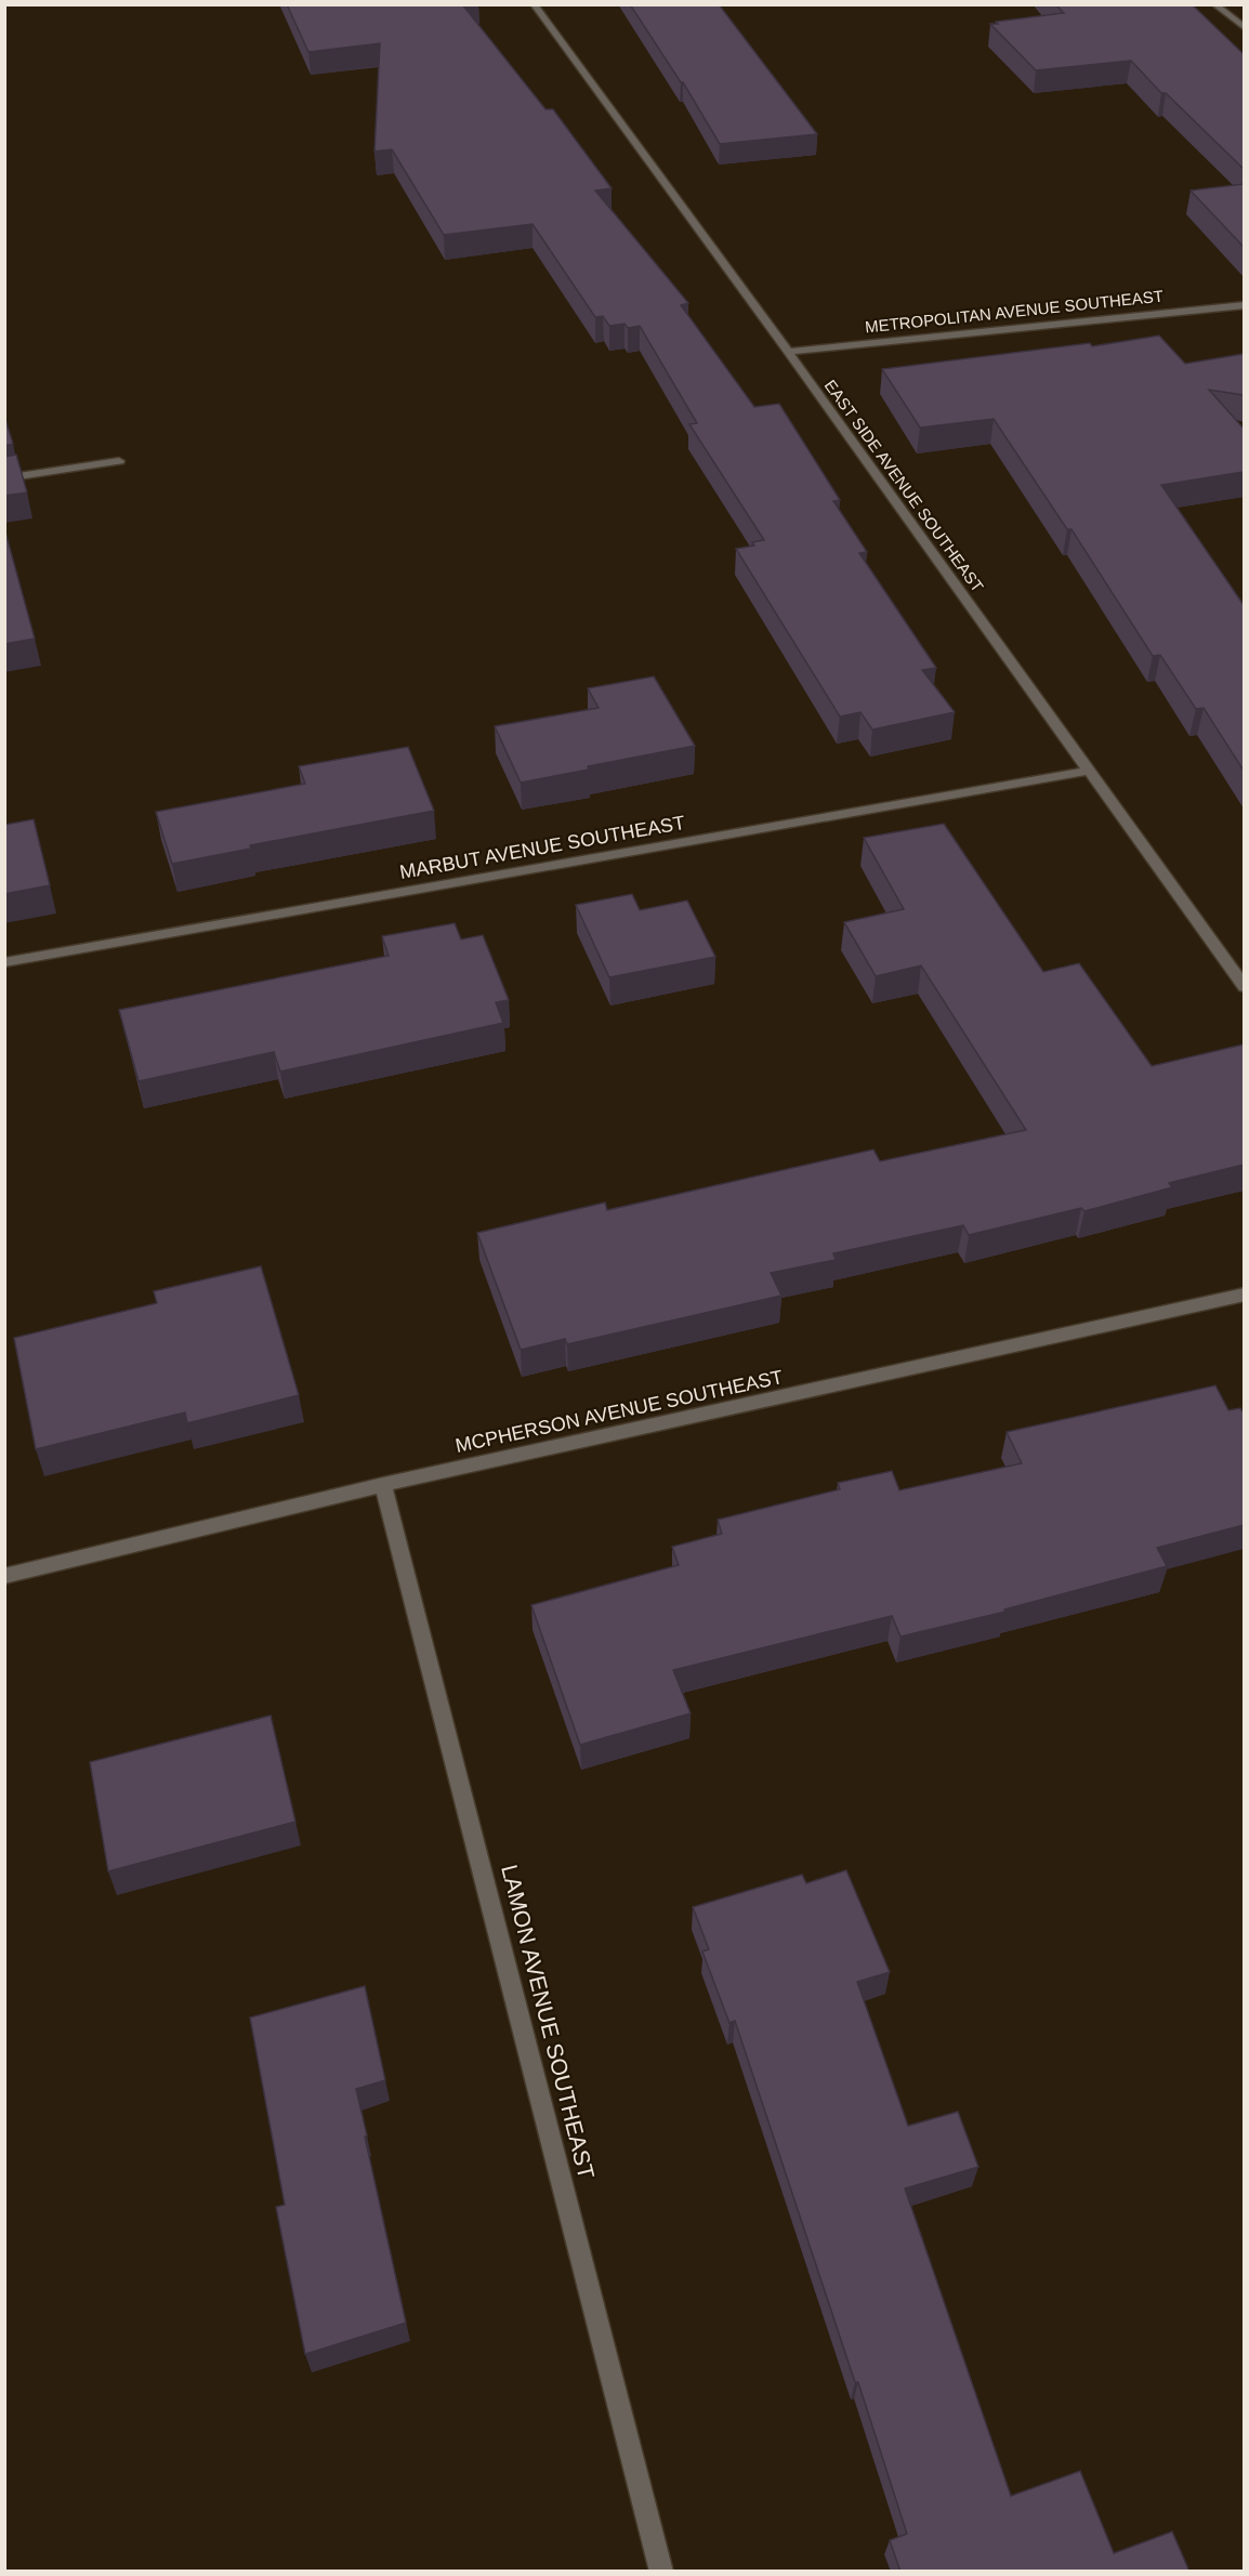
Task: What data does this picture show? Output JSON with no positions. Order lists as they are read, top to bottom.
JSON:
{
  "streets": {
    "street": [
      "METROPOLITAN AVENUE SOUTHEAST",
      "EAST SIDE AVENUE SOUTHEAST",
      "MARBUT AVENUE SOUTHEAST",
      "MCPHERSON AVENUE SOUTHEAST",
      "LAMON AVENUE SOUTHEAST"
    ]
  },
  "crossings": [
    ["METROPOLITAN AVENUE SOUTHEAST", "EAST SIDE AVENUE SOUTHEAST"],
    ["EAST SIDE AVENUE SOUTHEAST", "MARBUT AVENUE SOUTHEAST"],
    ["MCPHERSON AVENUE SOUTHEAST", "LAMON AVENUE SOUTHEAST"]
  ]
}
